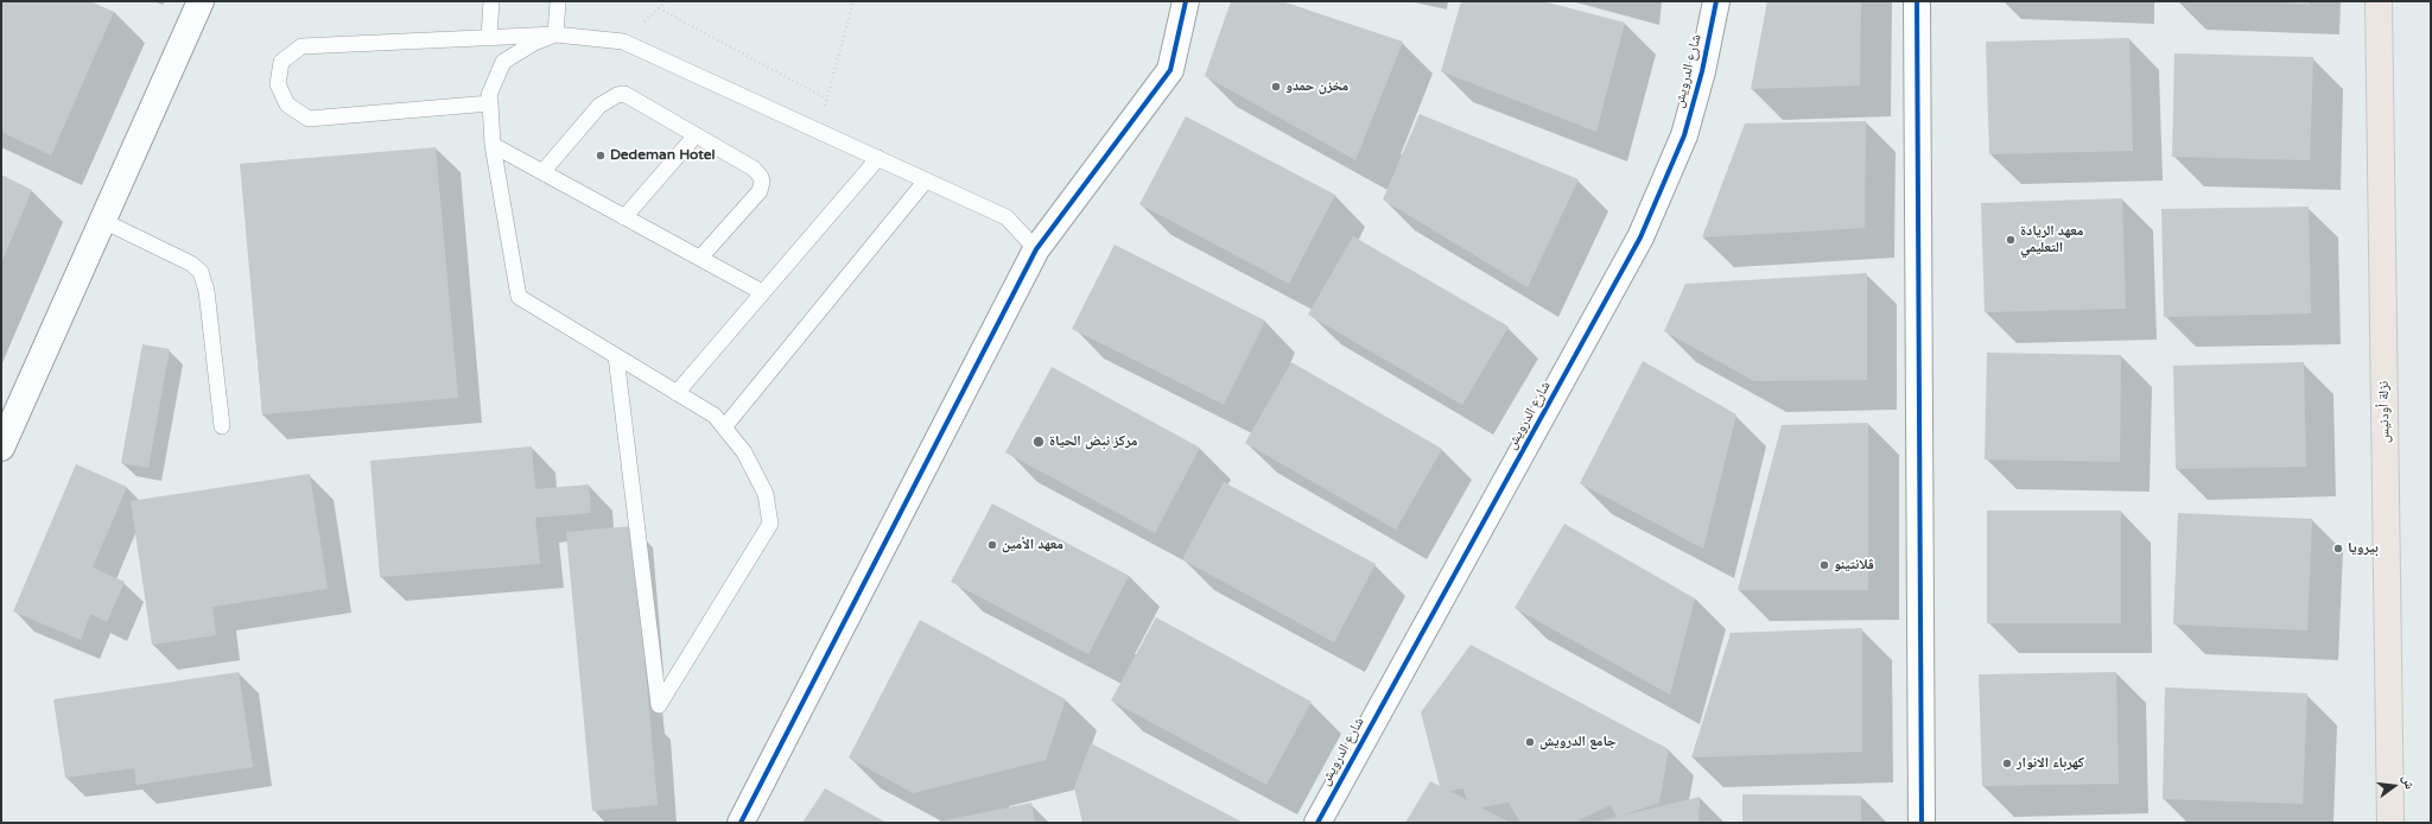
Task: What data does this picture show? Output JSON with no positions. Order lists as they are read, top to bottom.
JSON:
{
  "streets": {
    "main road": ["نزلة أودنيس"],
    "street": ["شارع الدرويش"]
  },
  "places": [
    "مخزن حمدو",
    "Dedeman Hotel",
    "معهد الريادة التعليمي",
    "مركز نبض الحياة",
    "معهد الأمين",
    "بيرويا",
    "ڤلانتينو",
    "جامع الدرويش",
    "كهرباء الانوار"
  ],
  "north": "right"
}
